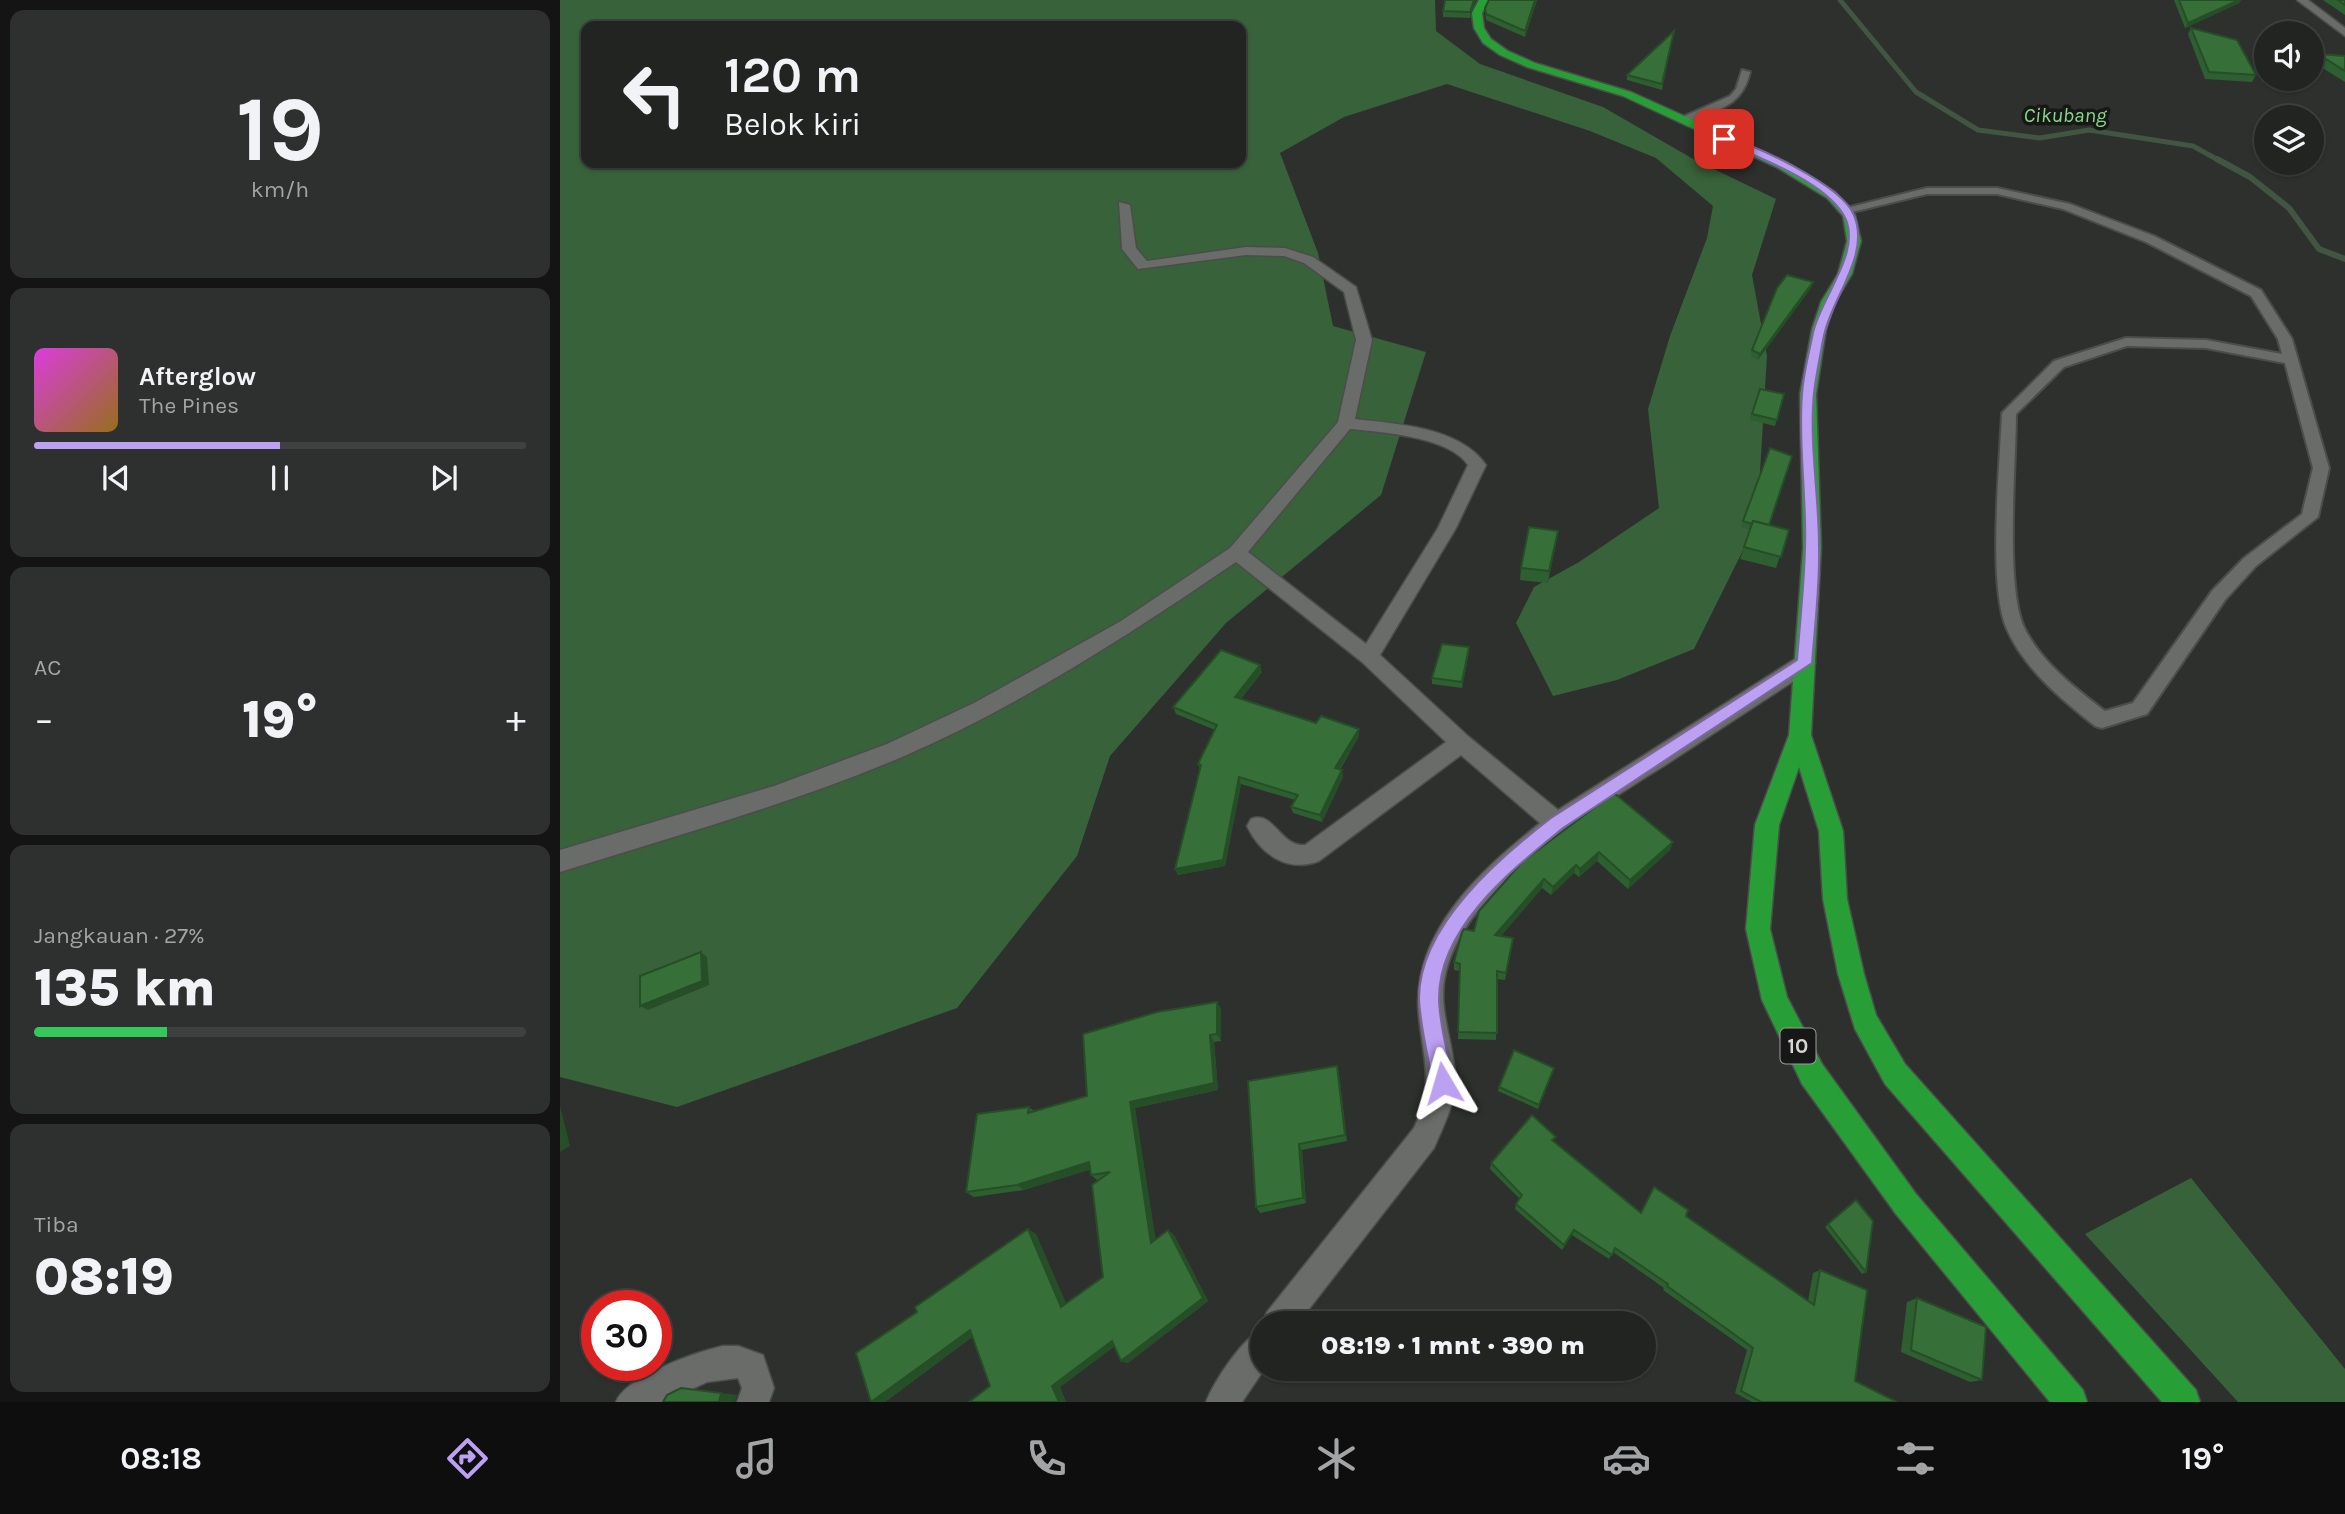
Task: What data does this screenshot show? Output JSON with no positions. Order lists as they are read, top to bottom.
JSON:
{
  "streets": {
    "highway": ["10"]
  },
  "water": ["Cikubang"],
  "page": {
    "tile": [
      ["19", "km/h"],
      "AC",
      ["Jangkauan · 27%", "135 km"],
      ["Tiba", "08:19"]
    ],
    "turn": ["120 m", "Belok kiri"],
    "song": ["Afterglow", "The Pines"],
    "heat": ["−", "19°", "+"],
    "limit": "30",
    "trip": "08:19 · 1 mnt · 390 m",
    "tabs": ["08:18", "19°"]
  }
}
